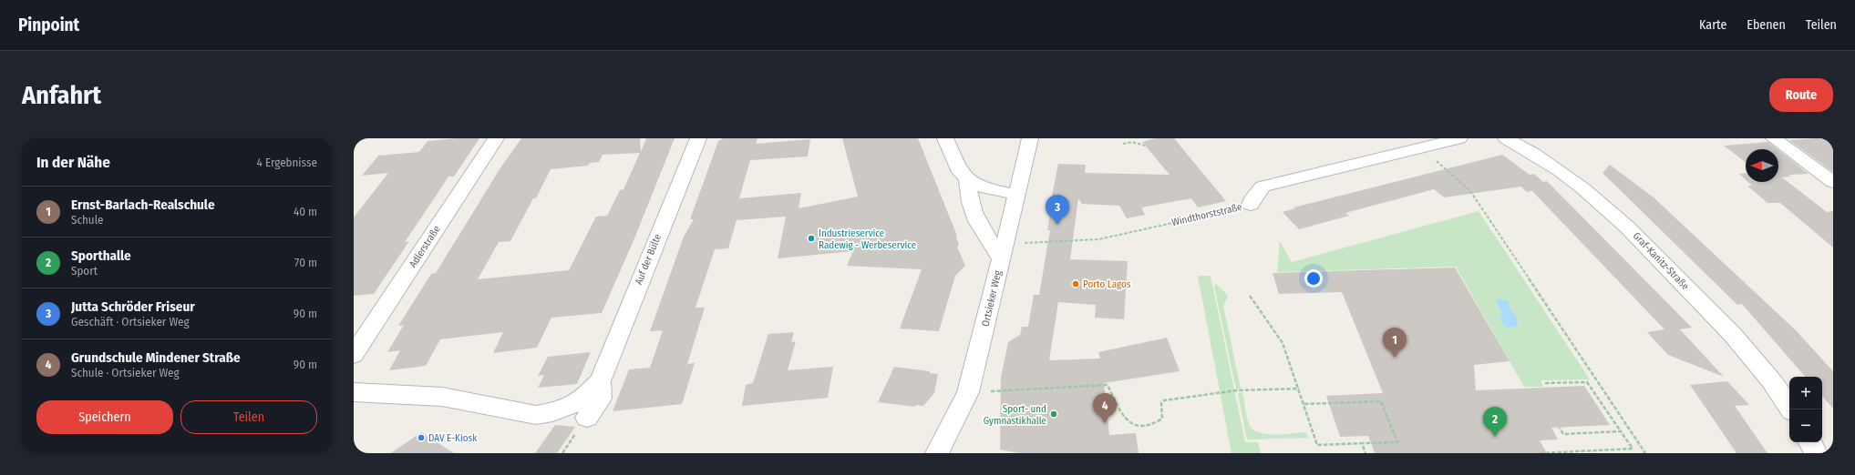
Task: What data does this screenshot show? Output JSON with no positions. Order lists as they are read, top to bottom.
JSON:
{
  "streets": {
    "street": [
      "Windthorststraße",
      "Adlerstraße",
      "Auf der Bülte",
      "Graf-Kanitz-Straße",
      "Ortsieker Weg"
    ]
  },
  "crossings": [
    ["Windthorststraße", "Ortsieker Weg"]
  ],
  "places": [
    "Industrieservice Radewig - Werbeservice",
    "Porto Lagos",
    "Sport- und Gymnastikhalle",
    "DAV E-Kiosk"
  ],
  "north": "left",
  "page": {
    "header": "Pinpoint",
    "nav": ["Karte", "Ebenen", "Teilen"],
    "buttons": [
      "Route",
      ["Speichern", "Teilen"]
    ],
    "title": "Anfahrt",
    "heading": ["In der Nähe", "4 Ergebnisse"],
    "list": [
      {
        "mark": "1",
        "name": "Ernst-Barlach-Realschule",
        "note": "Schule",
        "value": "40 m"
      },
      {
        "mark": "2",
        "name": "Sporthalle",
        "note": "Sport",
        "value": "70 m"
      },
      {
        "mark": "3",
        "name": "Jutta Schröder Friseur",
        "note": "Geschäft · Ortsieker Weg",
        "value": "90 m"
      },
      {
        "mark": "4",
        "name": "Grundschule Mindener Straße",
        "note": "Schule · Ortsieker Weg",
        "value": "90 m"
      }
    ],
    "pins": [
      "3",
      "1",
      "4",
      "2"
    ],
    "map_buttons": ["+", "−"]
  }
}
